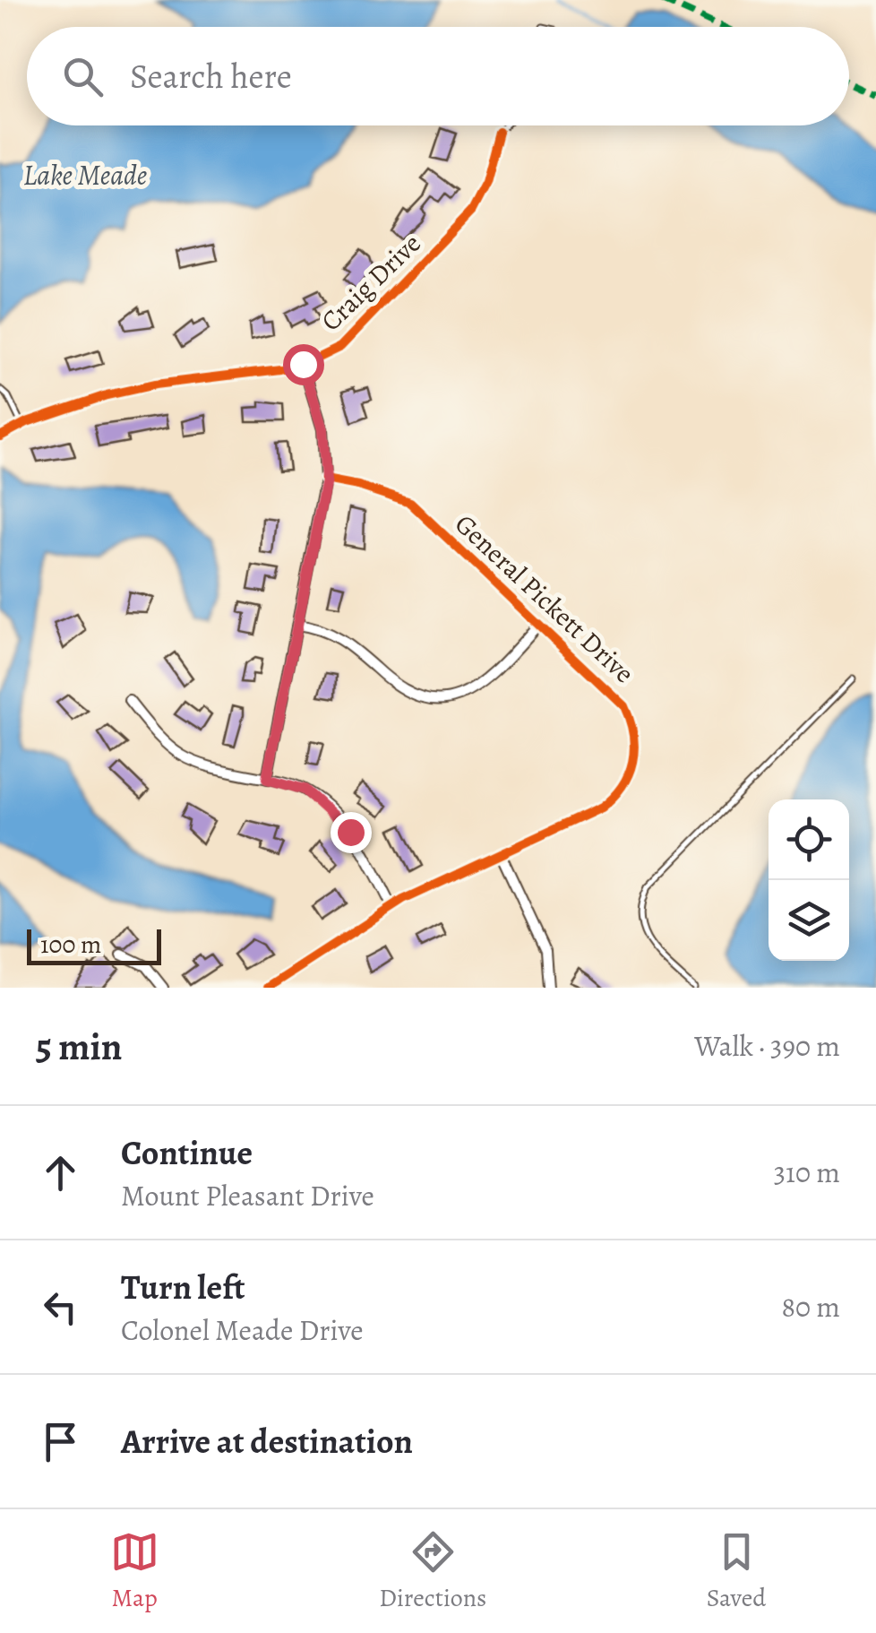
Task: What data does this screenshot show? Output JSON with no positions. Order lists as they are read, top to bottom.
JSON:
{
  "streets": {
    "street": ["Craig Drive", "General Pickett Drive"]
  },
  "water": ["Lake Meade"],
  "scale_bar": "100 m",
  "page": {
    "search": "Search here",
    "scale": "100 m",
    "heading": ["5 min", "Walk · 390 m"],
    "list": [
      ["Continue", "Mount Pleasant Drive", "310 m"],
      ["Turn left", "Colonel Meade Drive", "80 m"],
      "Arrive at destination"
    ],
    "nav": ["Map", "Directions", "Saved"]
  }
}
